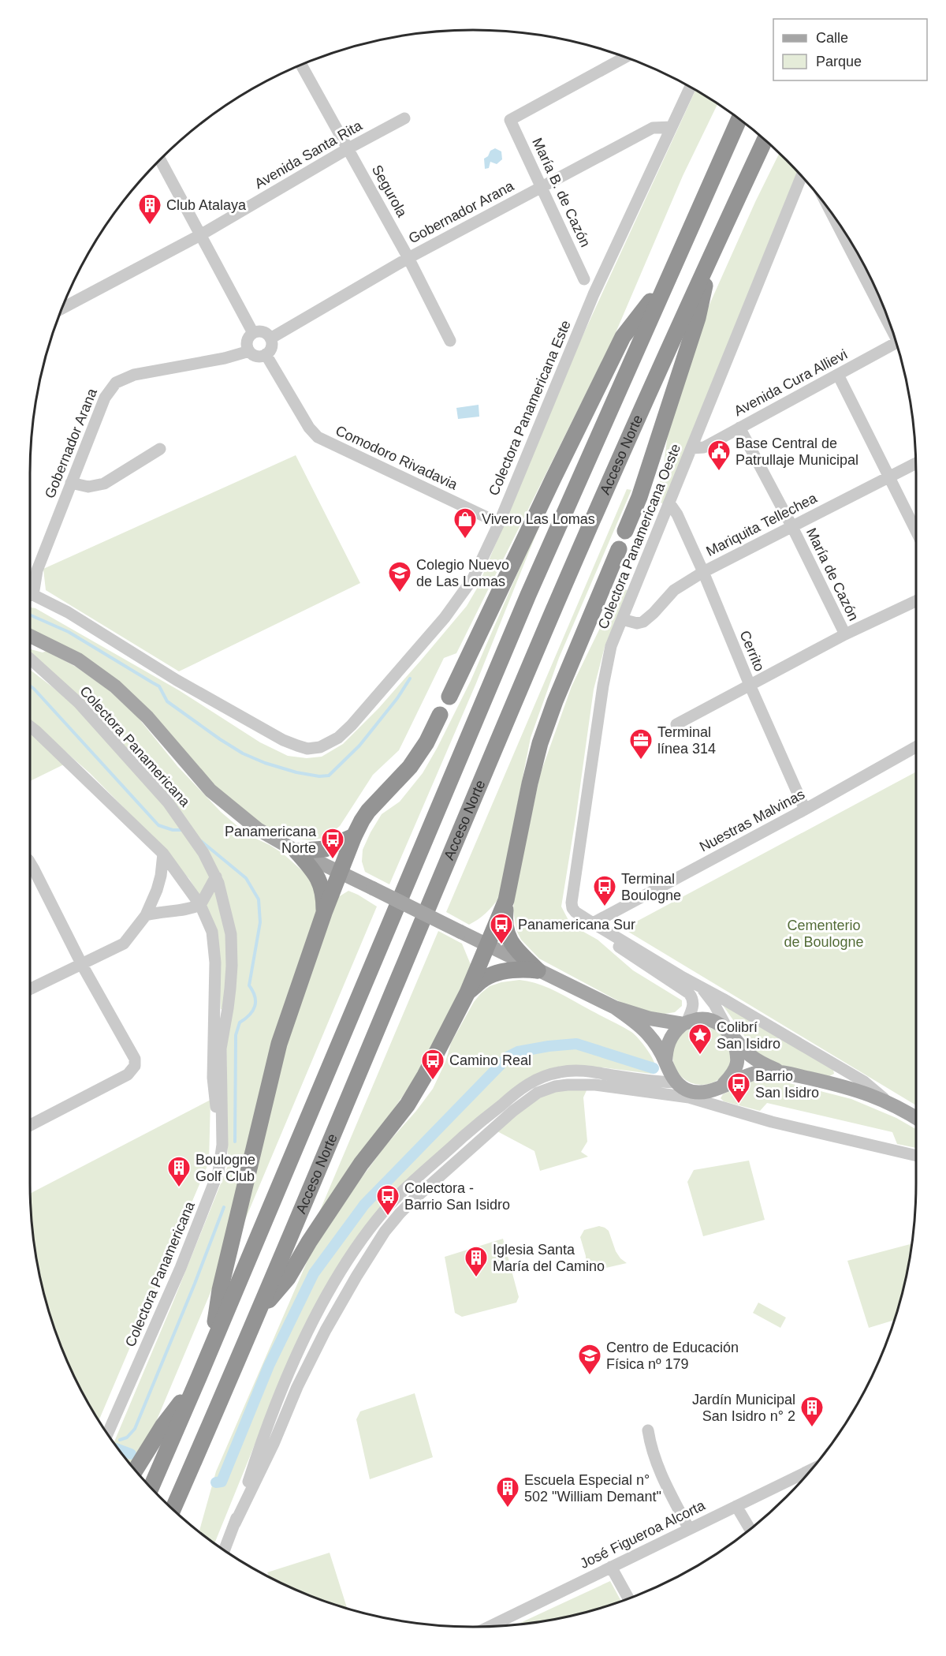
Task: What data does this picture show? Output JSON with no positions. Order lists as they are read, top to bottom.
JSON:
{
  "streets": {
    "highway": ["Acceso Norte"],
    "street": [
      "Avenida Santa Rita",
      "Segurola",
      "María B. de Cazón",
      "Gobernador Arana",
      "Avenida Cura Allievi",
      "Colectora Panamericana Este",
      "Comodoro Rivadavia",
      "Mariquita Tellechea",
      "Colectora Panamericana Oeste",
      "María de Cazón",
      "Cerrito",
      "Colectora Panamericana",
      "Nuestras Malvinas",
      "José Figueroa Alcorta"
    ]
  },
  "crossings": [
    ["Avenida Santa Rita", "Segurola"],
    ["Segurola", "Gobernador Arana"],
    ["María B. de Cazón", "Gobernador Arana"],
    ["Gobernador Arana", "Colectora Panamericana Este"],
    ["Gobernador Arana", "Comodoro Rivadavia"],
    ["Avenida Cura Allievi", "Colectora Panamericana Oeste"],
    ["Avenida Cura Allievi", "María de Cazón"],
    ["Colectora Panamericana Este", "Comodoro Rivadavia"],
    ["Mariquita Tellechea", "Colectora Panamericana Oeste"],
    ["Mariquita Tellechea", "María de Cazón"],
    ["Mariquita Tellechea", "Cerrito"],
    ["Colectora Panamericana Oeste", "Cerrito"],
    ["Colectora Panamericana Oeste", "Nuestras Malvinas"],
    ["Cerrito", "Nuestras Malvinas"]
  ],
  "parks": ["Cementerio de Boulogne"],
  "places": {
    "building": [
      "Club Atalaya",
      "Boulogne Golf Club",
      "Iglesia Santa María del Camino",
      "Jardín Municipal San Isidro n° 2",
      "Escuela Especial n° 502 \"William Demant\""
    ],
    "public building": ["Base Central de Patrullaje Municipal"],
    "shop": ["Vivero Las Lomas"],
    "school or university": ["Colegio Nuevo de Las Lomas", "Centro de Educación Física nº 179"],
    "office": ["Terminal línea 314"],
    "bus stop": [
      "Panamericana Norte",
      "Terminal Boulogne",
      "Panamericana Sur",
      "Camino Real",
      "Barrio San Isidro",
      "Colectora - Barrio San Isidro"
    ],
    "place": ["Colibrí San Isidro"]
  },
  "legend": ["Calle", "Parque"]
}
